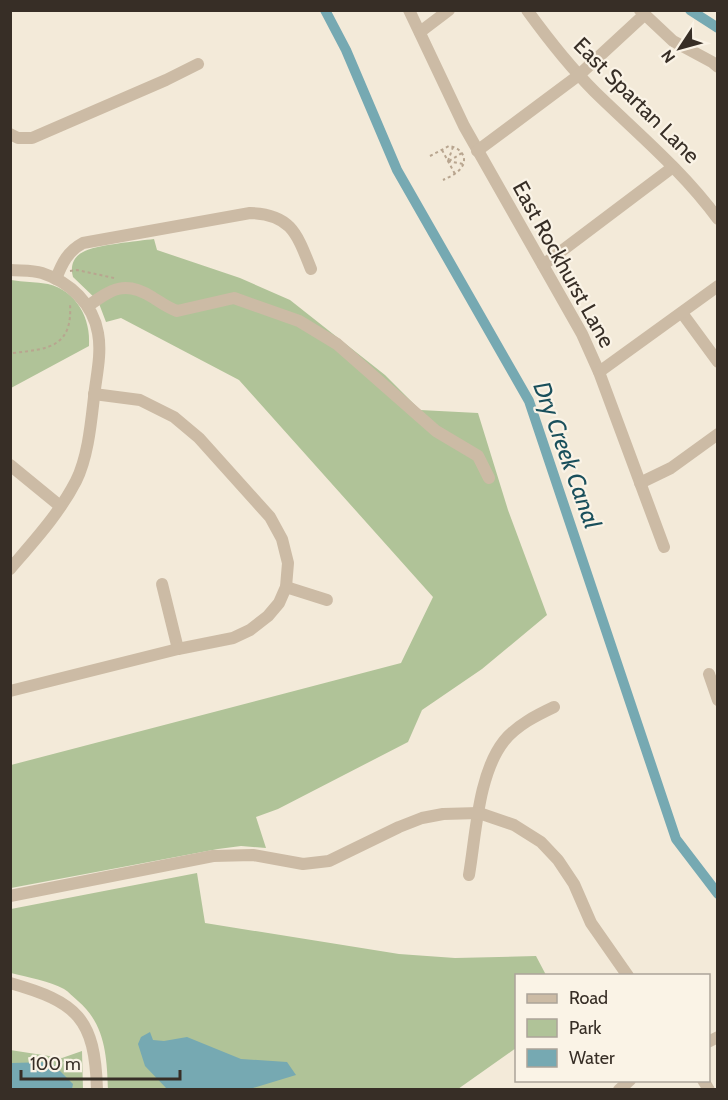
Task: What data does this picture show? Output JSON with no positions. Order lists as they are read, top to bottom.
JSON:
{
  "streets": {
    "street": ["East Spartan Lane", "East Rockhurst Lane"]
  },
  "water": ["Dry Creek Canal"],
  "legend": ["Road", "Park", "Water"],
  "scale_bar": "100 m",
  "north": "bottom left"
}
